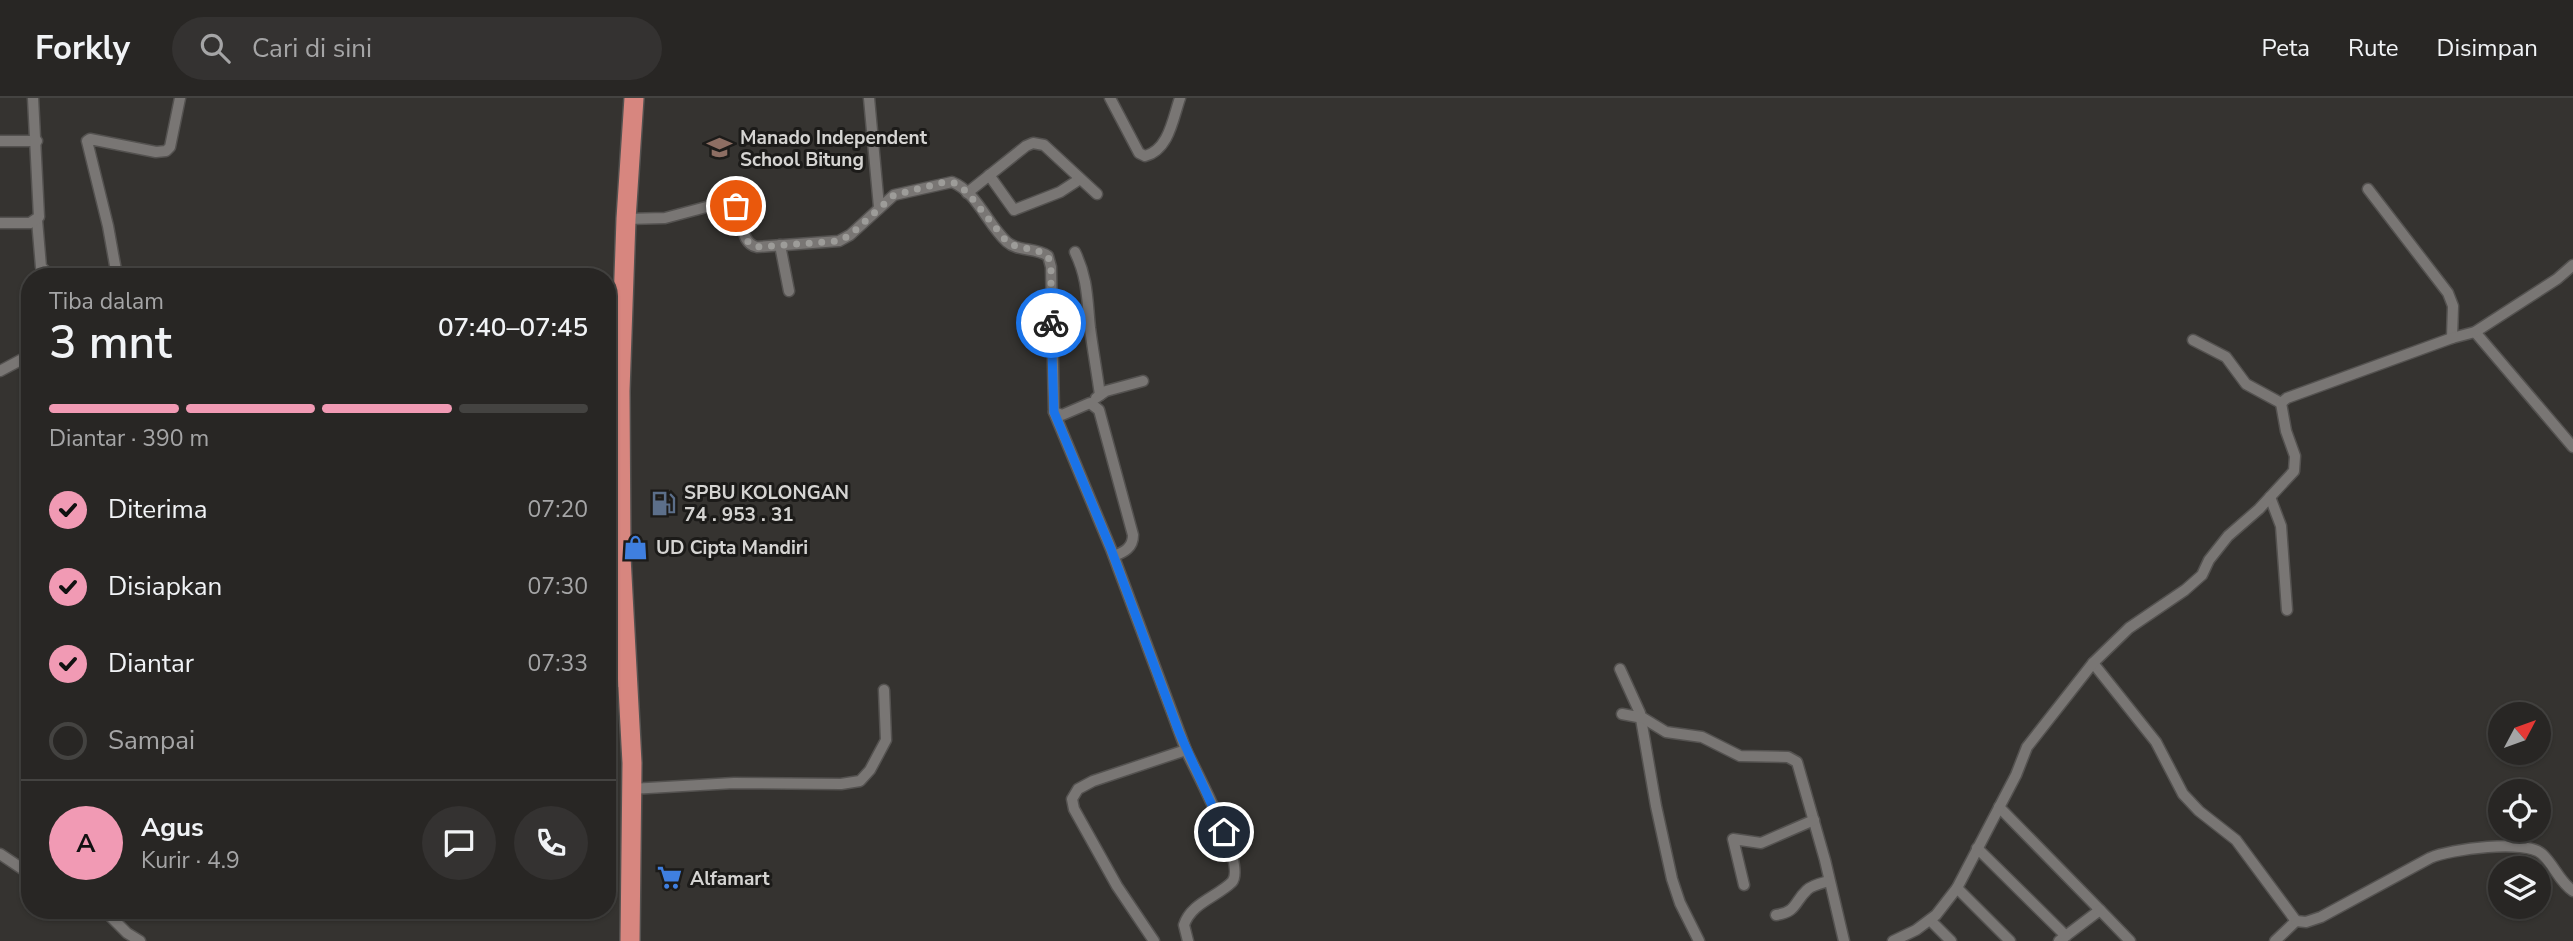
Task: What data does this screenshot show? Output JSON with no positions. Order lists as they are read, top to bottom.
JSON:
{
  "places": {
    "school or university": ["Manado Independent School Bitung"],
    "fuel station": ["SPBU KOLONGAN 74 . 953 . 31"],
    "shop": ["UD Cipta Mandiri"],
    "supermarket": ["Alfamart"]
  },
  "north": "top right",
  "page": {
    "header": "Forkly",
    "search": "Cari di sini",
    "nav": ["Peta", "Rute", "Disimpan"],
    "heading": ["3 mnt", "Tiba dalam", "07:40–07:45"],
    "panel": ["Agus", "Kurir · 4.9"],
    "bar": "Diantar · 390 m",
    "list": [
      ["Diterima", "07:20"],
      ["Disiapkan", "07:30"],
      ["Diantar", "07:33"],
      "Sampai"
    ],
    "round": "A"
  }
}
